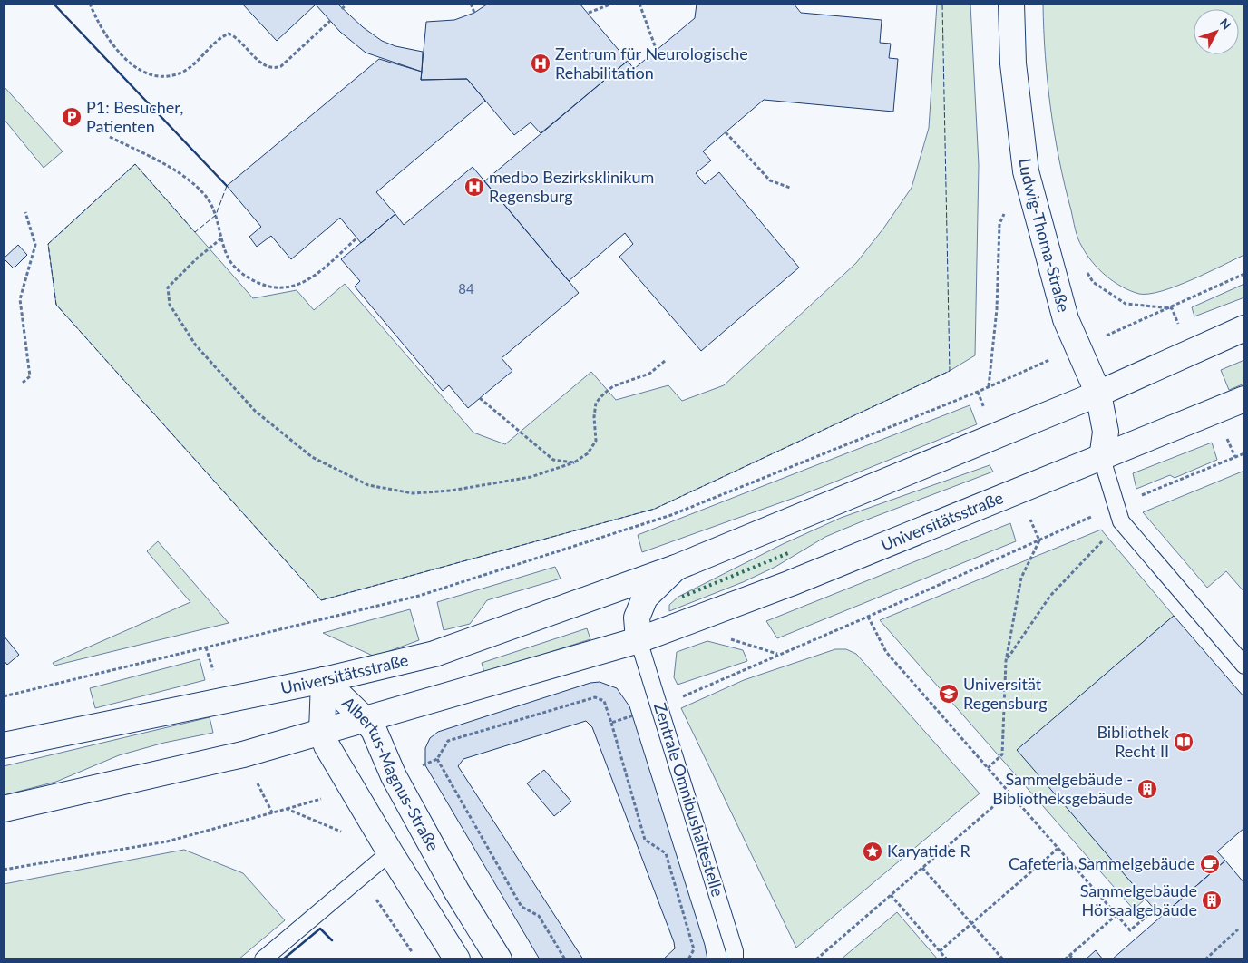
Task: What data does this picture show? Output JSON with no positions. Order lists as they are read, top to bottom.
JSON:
{
  "streets": {
    "street": ["Ludwig-Thoma-Straße", "Universitätsstraße", "Albertus-Magnus-Straße"],
    "lane": ["Zentrale Omnibushaltestelle"]
  },
  "crossings": [
    ["Ludwig-Thoma-Straße", "Universitätsstraße"],
    ["Universitätsstraße", "Albertus-Magnus-Straße"],
    ["Universitätsstraße", "Zentrale Omnibushaltestelle"]
  ],
  "places": {
    "hospital": ["Zentrum für Neurologische Rehabilitation", "medbo Bezirksklinikum Regensburg"],
    "parking": ["P1: Besucher, Patienten"],
    "school or university": ["Universität Regensburg"],
    "library": ["Bibliothek Recht II"],
    "building": ["Sammelgebäude - Bibliotheksgebäude", "Sammelgebäude Hörsaalgebäude"],
    "place": ["Karyatide R"],
    "cafe": ["Cafeteria Sammelgebäude"]
  },
  "house_numbers": ["84"],
  "north": "top right"
}
